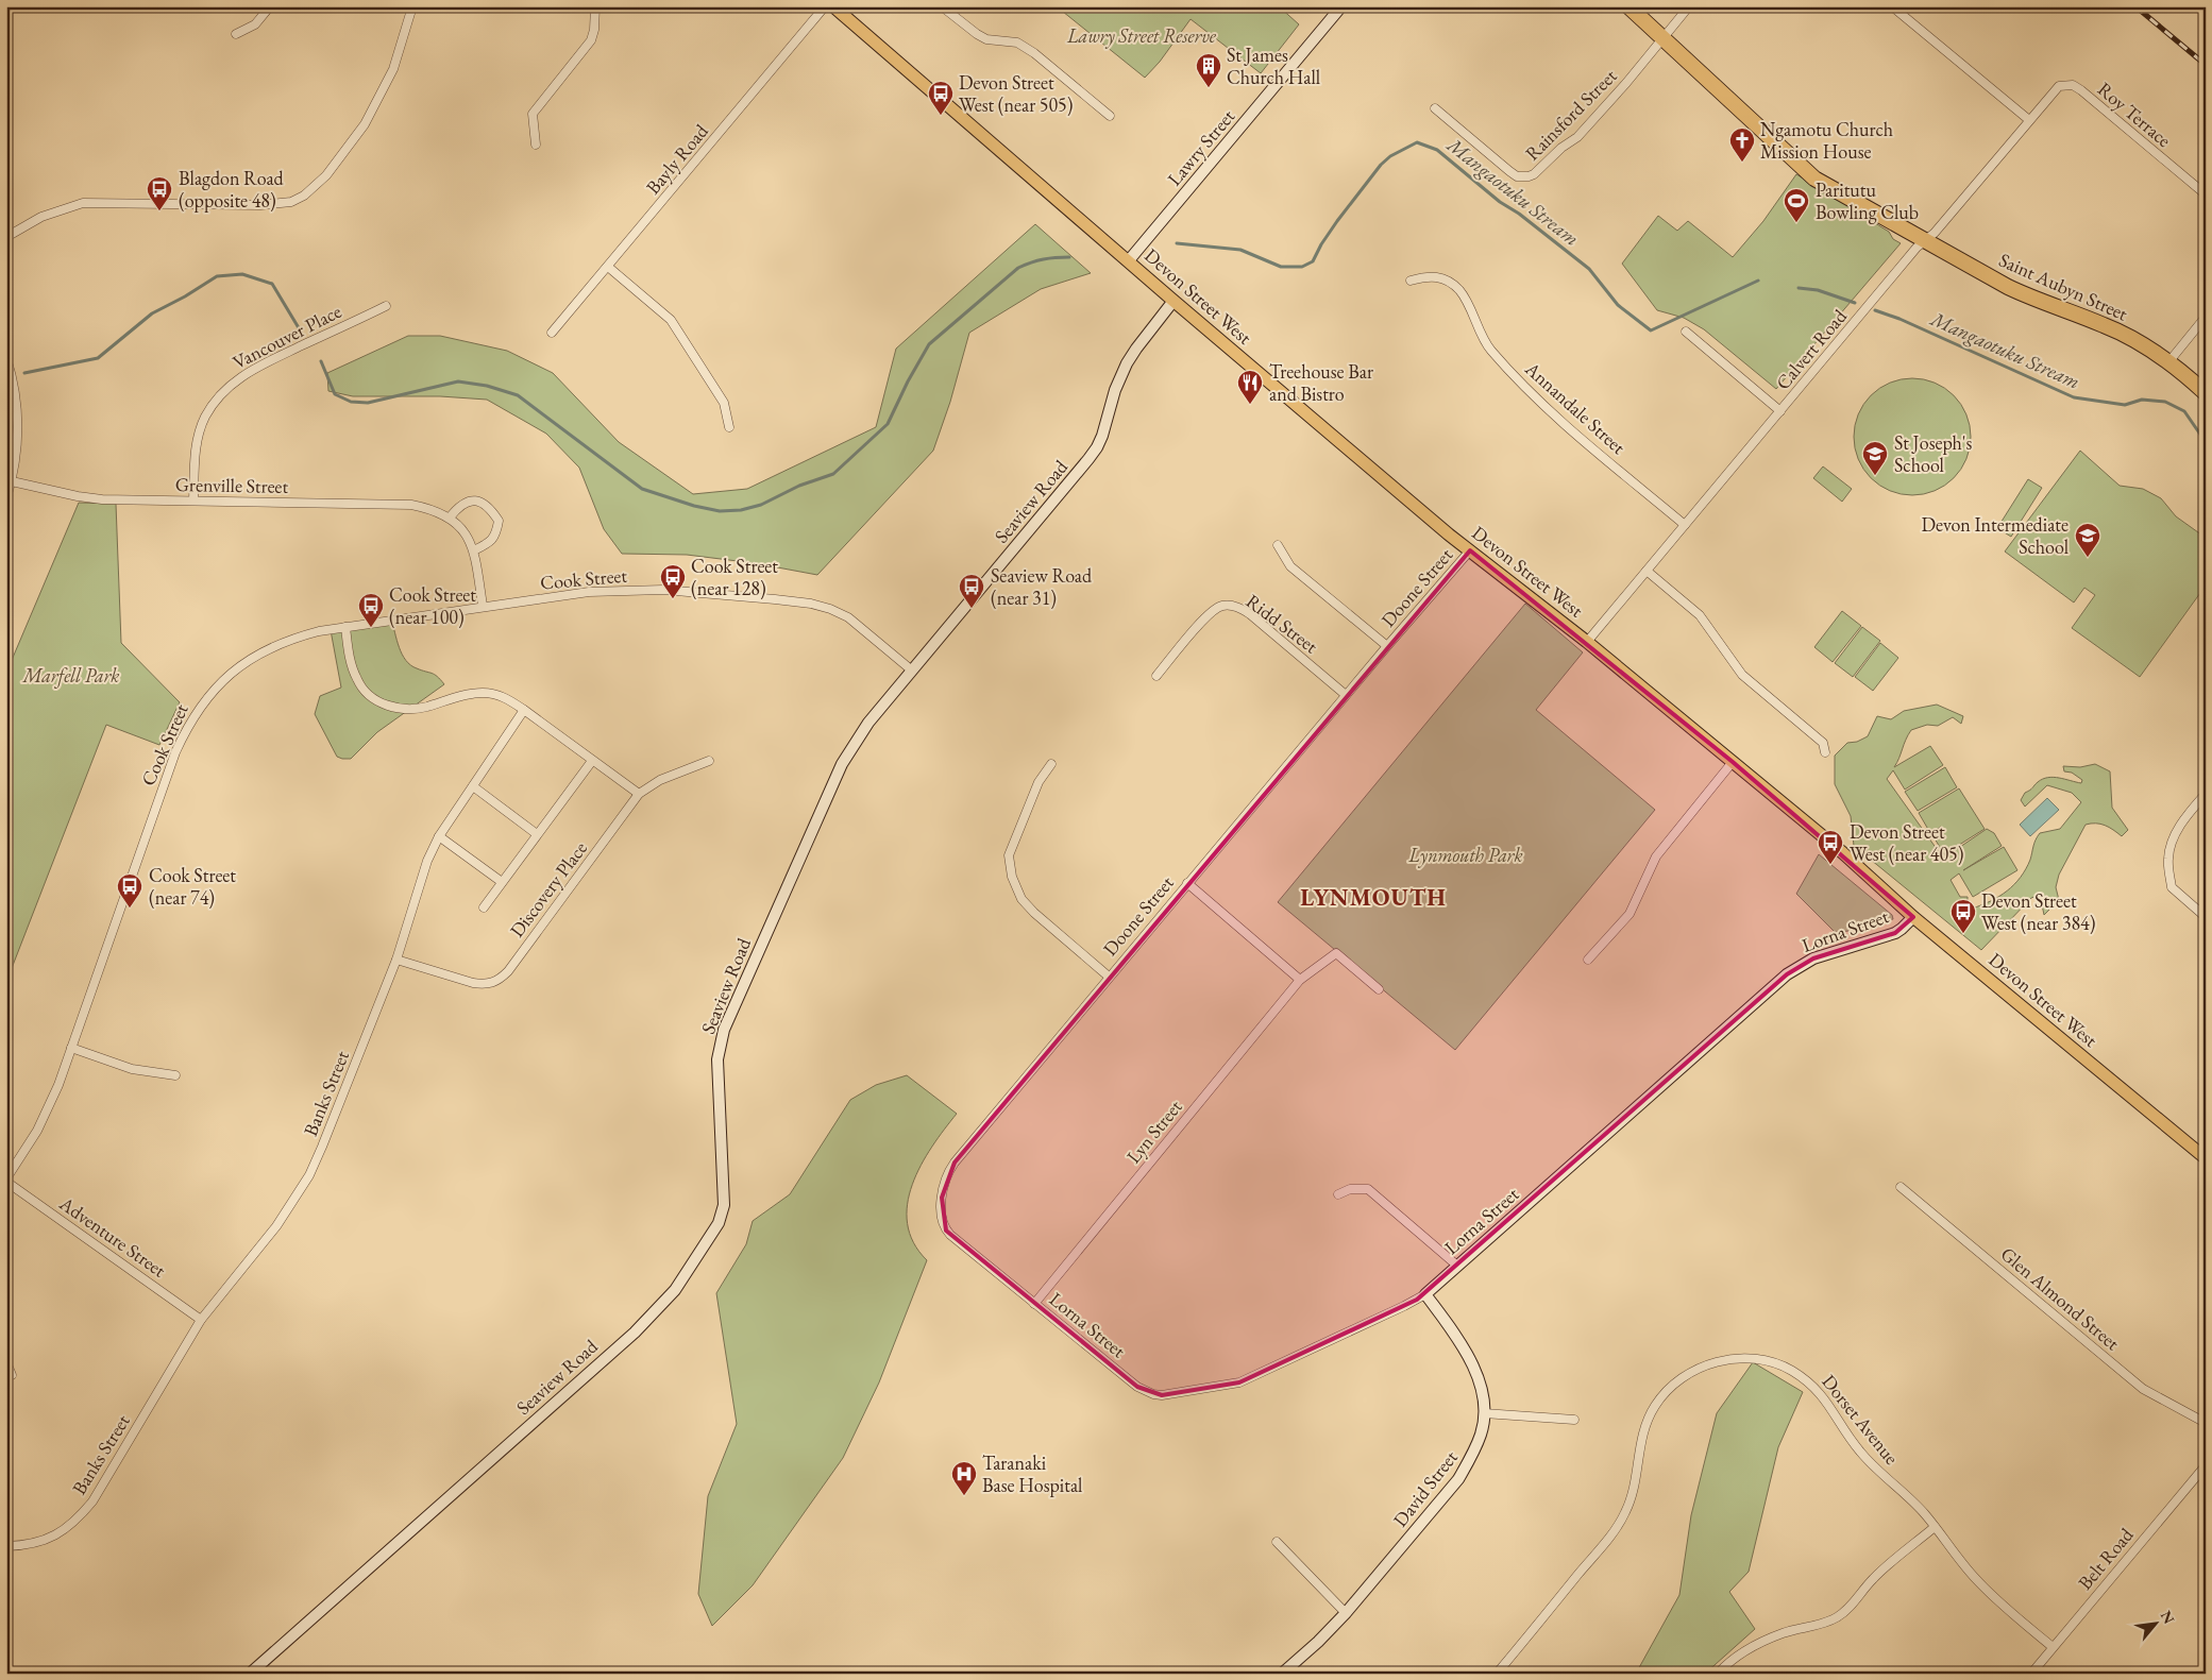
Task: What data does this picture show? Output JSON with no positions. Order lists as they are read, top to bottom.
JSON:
{
  "streets": {
    "highway": ["Saint Aubyn Street"],
    "main road": ["Devon Street West"],
    "street": [
      "Rainsford Street",
      "Roy Terrace",
      "Lawry Street",
      "Bayly Road",
      "Vancouver Place",
      "Calvert Road",
      "Annandale Street",
      "Grenville Street",
      "Seaview Road",
      "Cook Street",
      "Doone Street",
      "Ridd Street",
      "Discovery Place",
      "Lorna Street",
      "Banks Street",
      "Lyn Street",
      "Adventure Street",
      "Glen Almond Street",
      "Dorset Avenue",
      "David Street",
      "Belt Road"
    ]
  },
  "crossings": [
    ["Rainsford Street", "Saint Aubyn Street"],
    ["Roy Terrace", "Calvert Road"],
    ["Lawry Street", "Devon Street West"],
    ["Saint Aubyn Street", "Calvert Road"],
    ["Devon Street West", "Calvert Road"],
    ["Devon Street West", "Seaview Road"],
    ["Devon Street West", "Doone Street"],
    ["Devon Street West", "Lorna Street"],
    ["Vancouver Place", "Grenville Street"],
    ["Calvert Road", "Annandale Street"],
    ["Grenville Street", "Cook Street"],
    ["Seaview Road", "Cook Street"],
    ["Cook Street", "Adventure Street"],
    ["Doone Street", "Ridd Street"],
    ["Doone Street", "Lorna Street"],
    ["Doone Street", "Lyn Street"],
    ["Discovery Place", "Banks Street"],
    ["Lorna Street", "Lyn Street"],
    ["Lorna Street", "David Street"],
    ["Banks Street", "Adventure Street"],
    ["Dorset Avenue", "Belt Road"]
  ],
  "districts": ["LYNMOUTH"],
  "water": ["Mangaotuku Stream"],
  "parks": ["Lawry Street Reserve", "Marfell Park", "Lynmouth Park"],
  "places": {
    "building": ["St James Church Hall"],
    "bus stop": [
      "Devon Street West (near 505)",
      "Blagdon Road (opposite 48)",
      "Cook Street (near 128)",
      "Seaview Road (near 31)",
      "Cook Street (near 100)",
      "Devon Street West (near 405)",
      "Cook Street (near 74)",
      "Devon Street West (near 384)"
    ],
    "church": ["Ngamotu Church Mission House"],
    "sports": ["Paritutu Bowling Club"],
    "restaurant": ["Treehouse Bar and Bistro"],
    "school or university": ["St Joseph's School", "Devon Intermediate School"],
    "hospital": ["Taranaki Base Hospital"]
  },
  "north": "top right"
}
